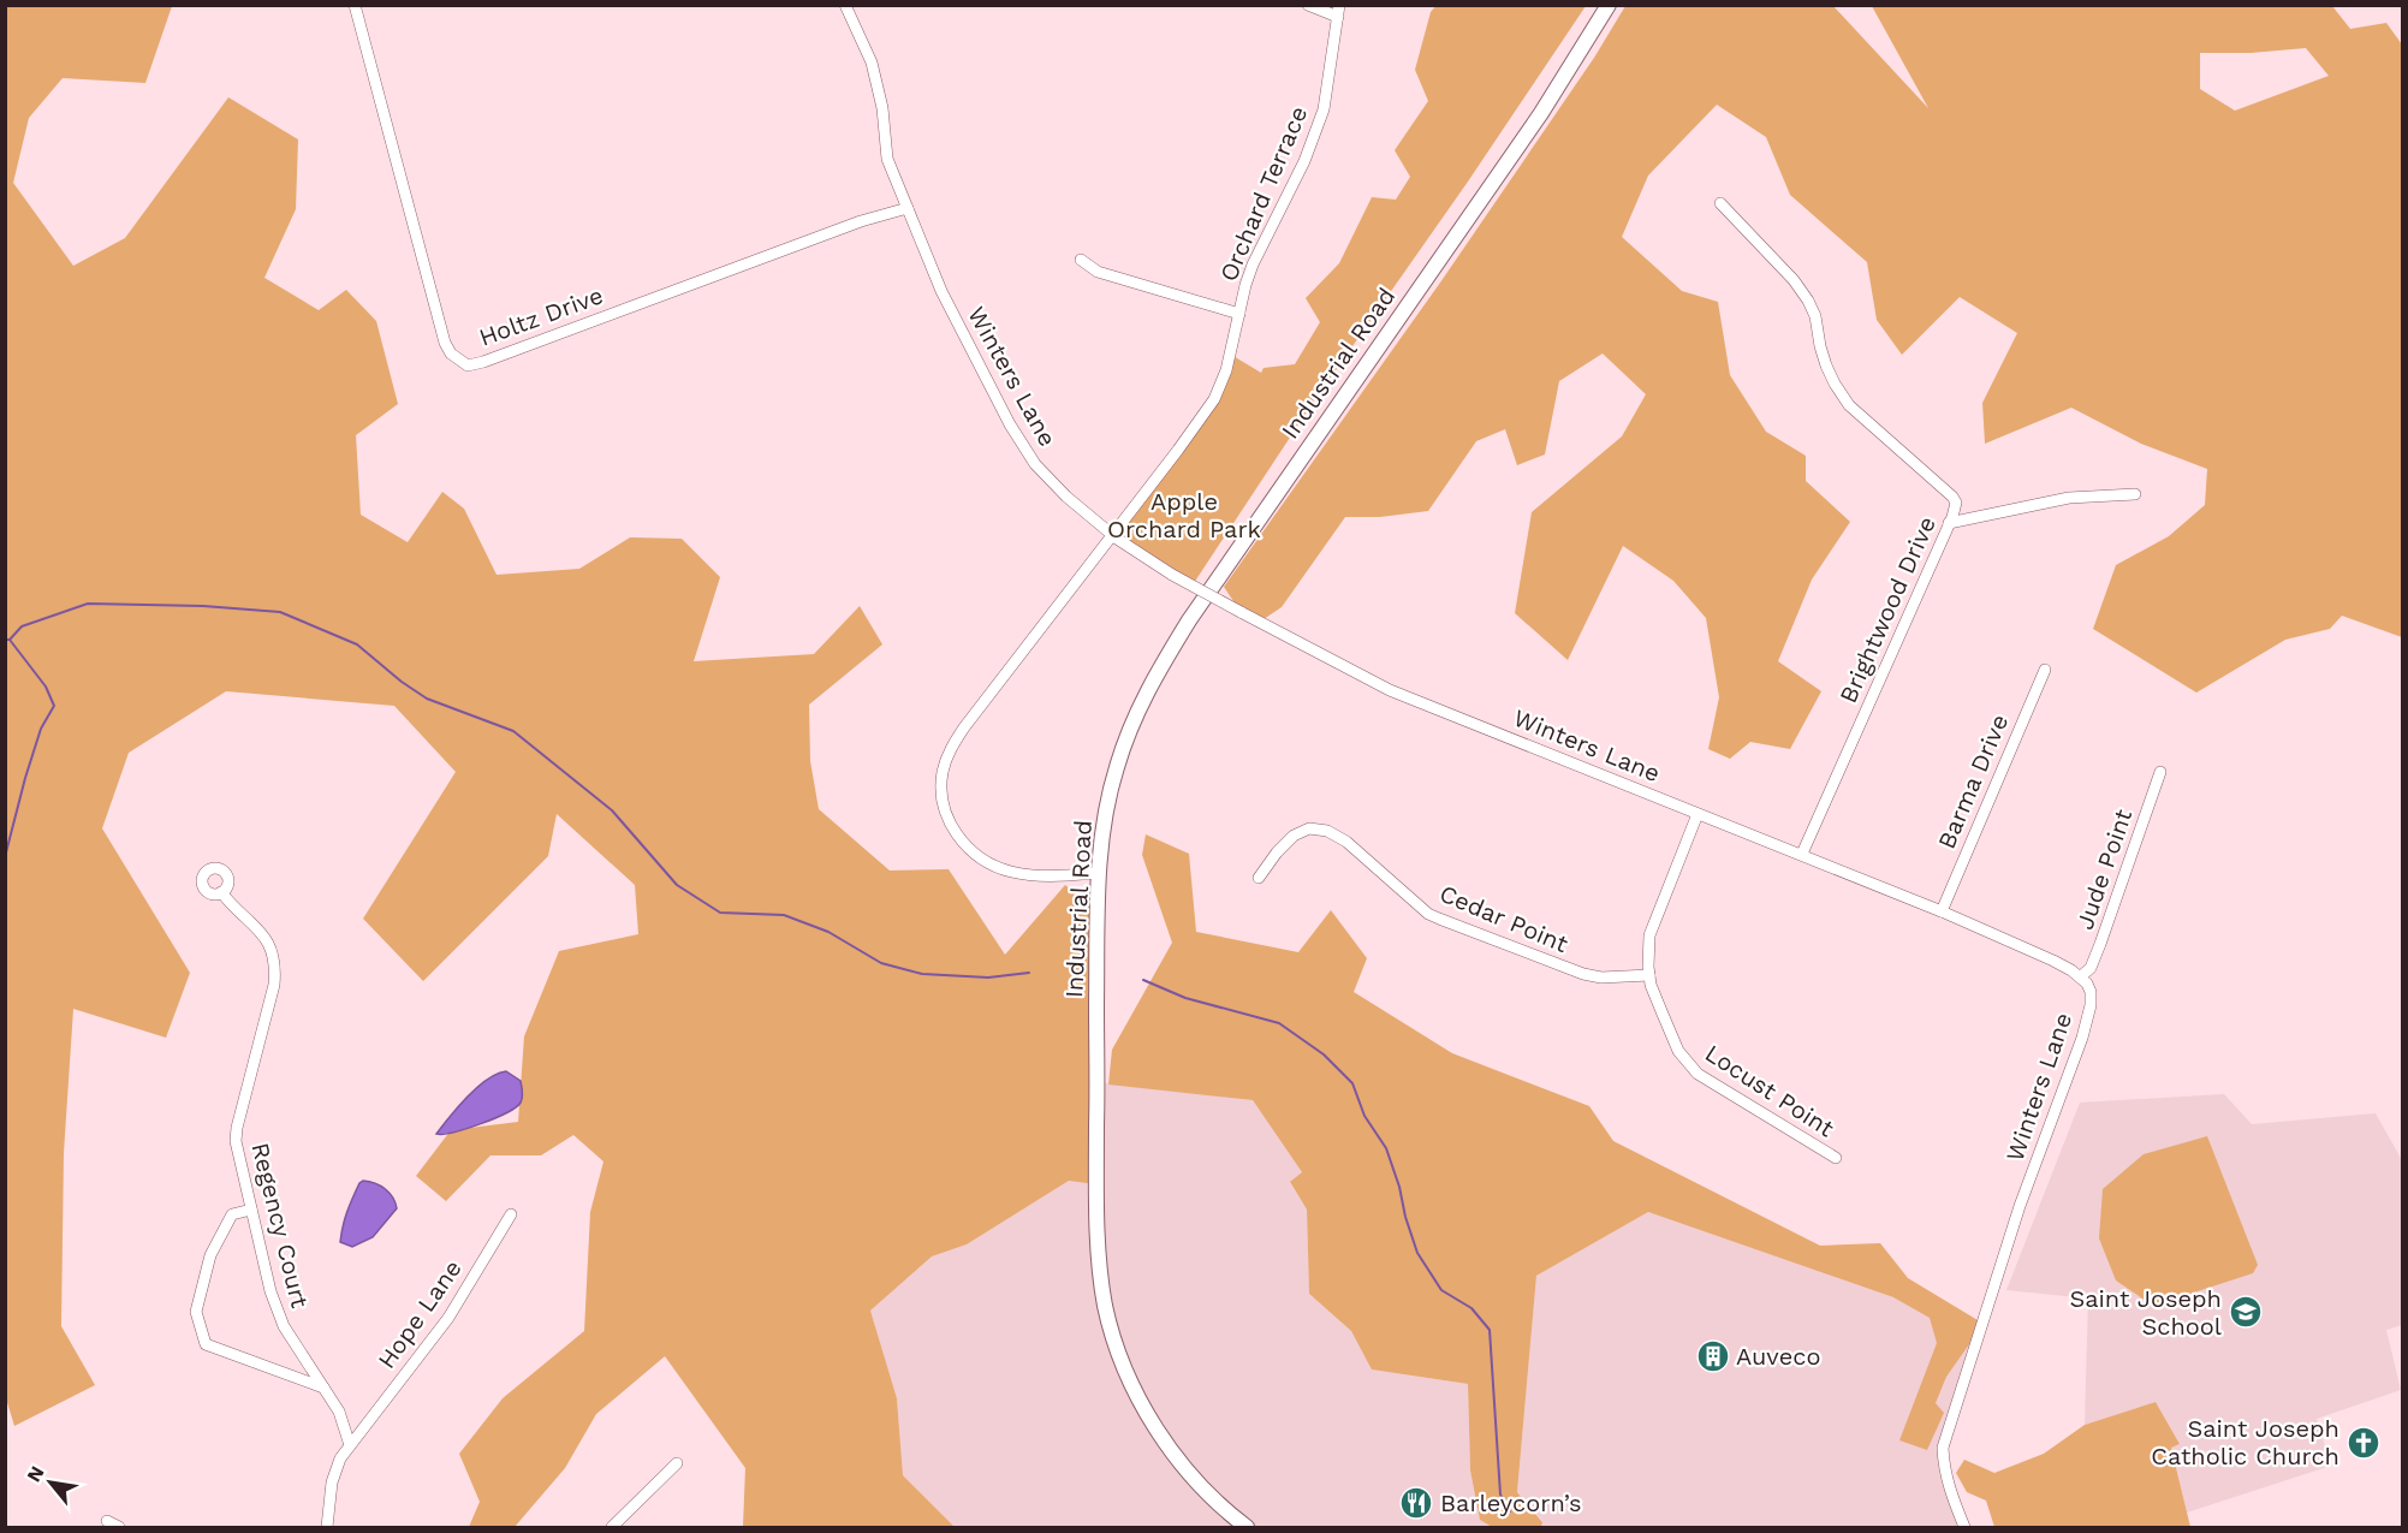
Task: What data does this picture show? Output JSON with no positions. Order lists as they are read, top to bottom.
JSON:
{
  "streets": {
    "main road": ["Industrial Road"],
    "street": [
      "Orchard Terrace",
      "Holtz Drive",
      "Winters Lane",
      "Brightwood Drive",
      "Barma Drive",
      "Jude Point",
      "Cedar Point",
      "Locust Point",
      "Regency Court",
      "Hope Lane"
    ]
  },
  "crossings": [
    ["Orchard Terrace", "Industrial Road"],
    ["Orchard Terrace", "Winters Lane"],
    ["Holtz Drive", "Winters Lane"],
    ["Winters Lane", "Brightwood Drive"],
    ["Winters Lane", "Barma Drive"],
    ["Winters Lane", "Jude Point"],
    ["Winters Lane", "Locust Point"],
    ["Cedar Point", "Locust Point"],
    ["Regency Court", "Hope Lane"]
  ],
  "parks": ["Apple Orchard Park"],
  "places": {
    "school or university": ["Saint Joseph School"],
    "building": ["Auveco"],
    "church": ["Saint Joseph Catholic Church"],
    "restaurant": ["Barleycorn’s"]
  },
  "north": "top left"
}
